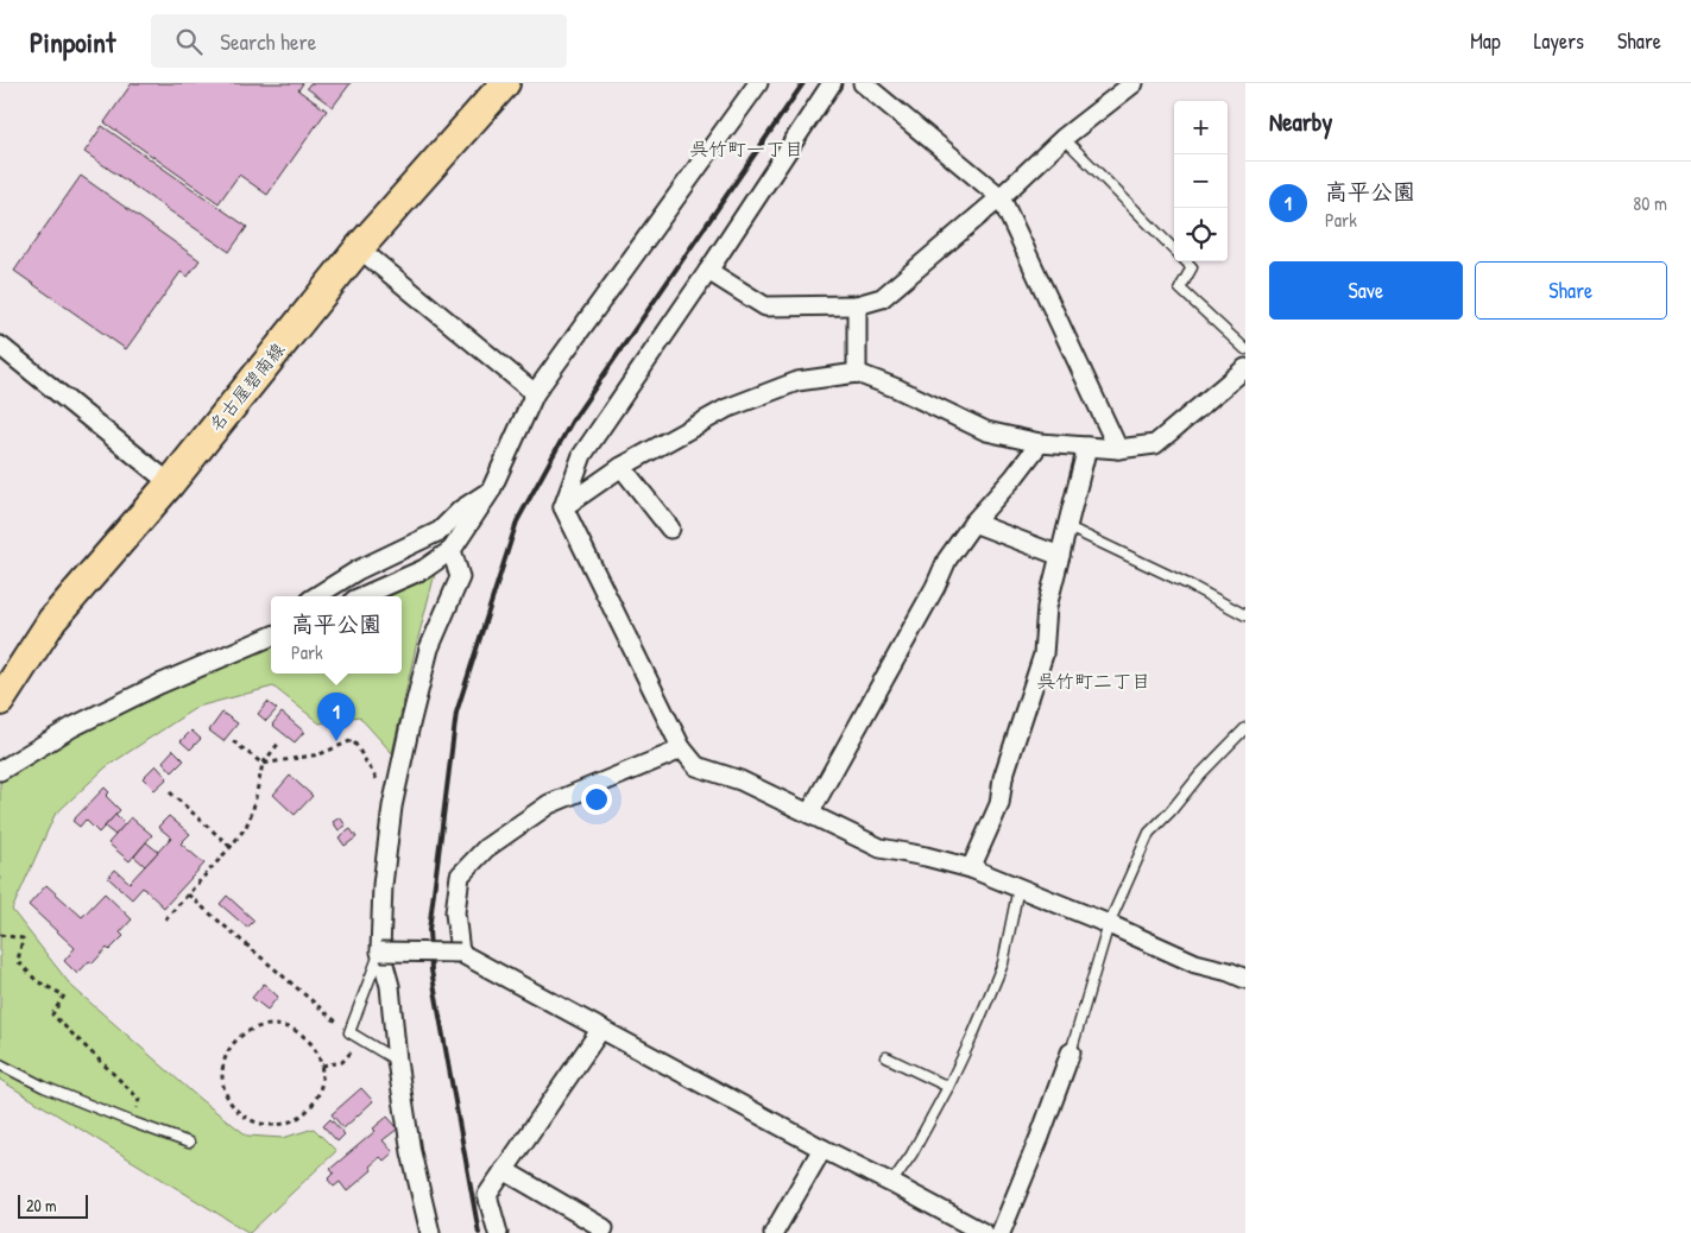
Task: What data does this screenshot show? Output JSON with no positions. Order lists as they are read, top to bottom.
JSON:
{
  "streets": {
    "main road": ["名古屋碧南線"]
  },
  "districts": ["呉竹町一丁目", "呉竹町二丁目"],
  "scale_bar": "20 m",
  "page": {
    "header": "Pinpoint",
    "search": "Search here",
    "nav": ["Map", "Layers", "Share"],
    "heading": "Nearby",
    "map_buttons": ["+", "−"],
    "list": [
      {
        "mark": "1",
        "name": "高平公園",
        "note": "Park",
        "value": "80 m"
      }
    ],
    "buttons": ["Save", "Share"],
    "popup": ["高平公園", "Park"],
    "pins": "1",
    "scale": "20 m"
  }
}
